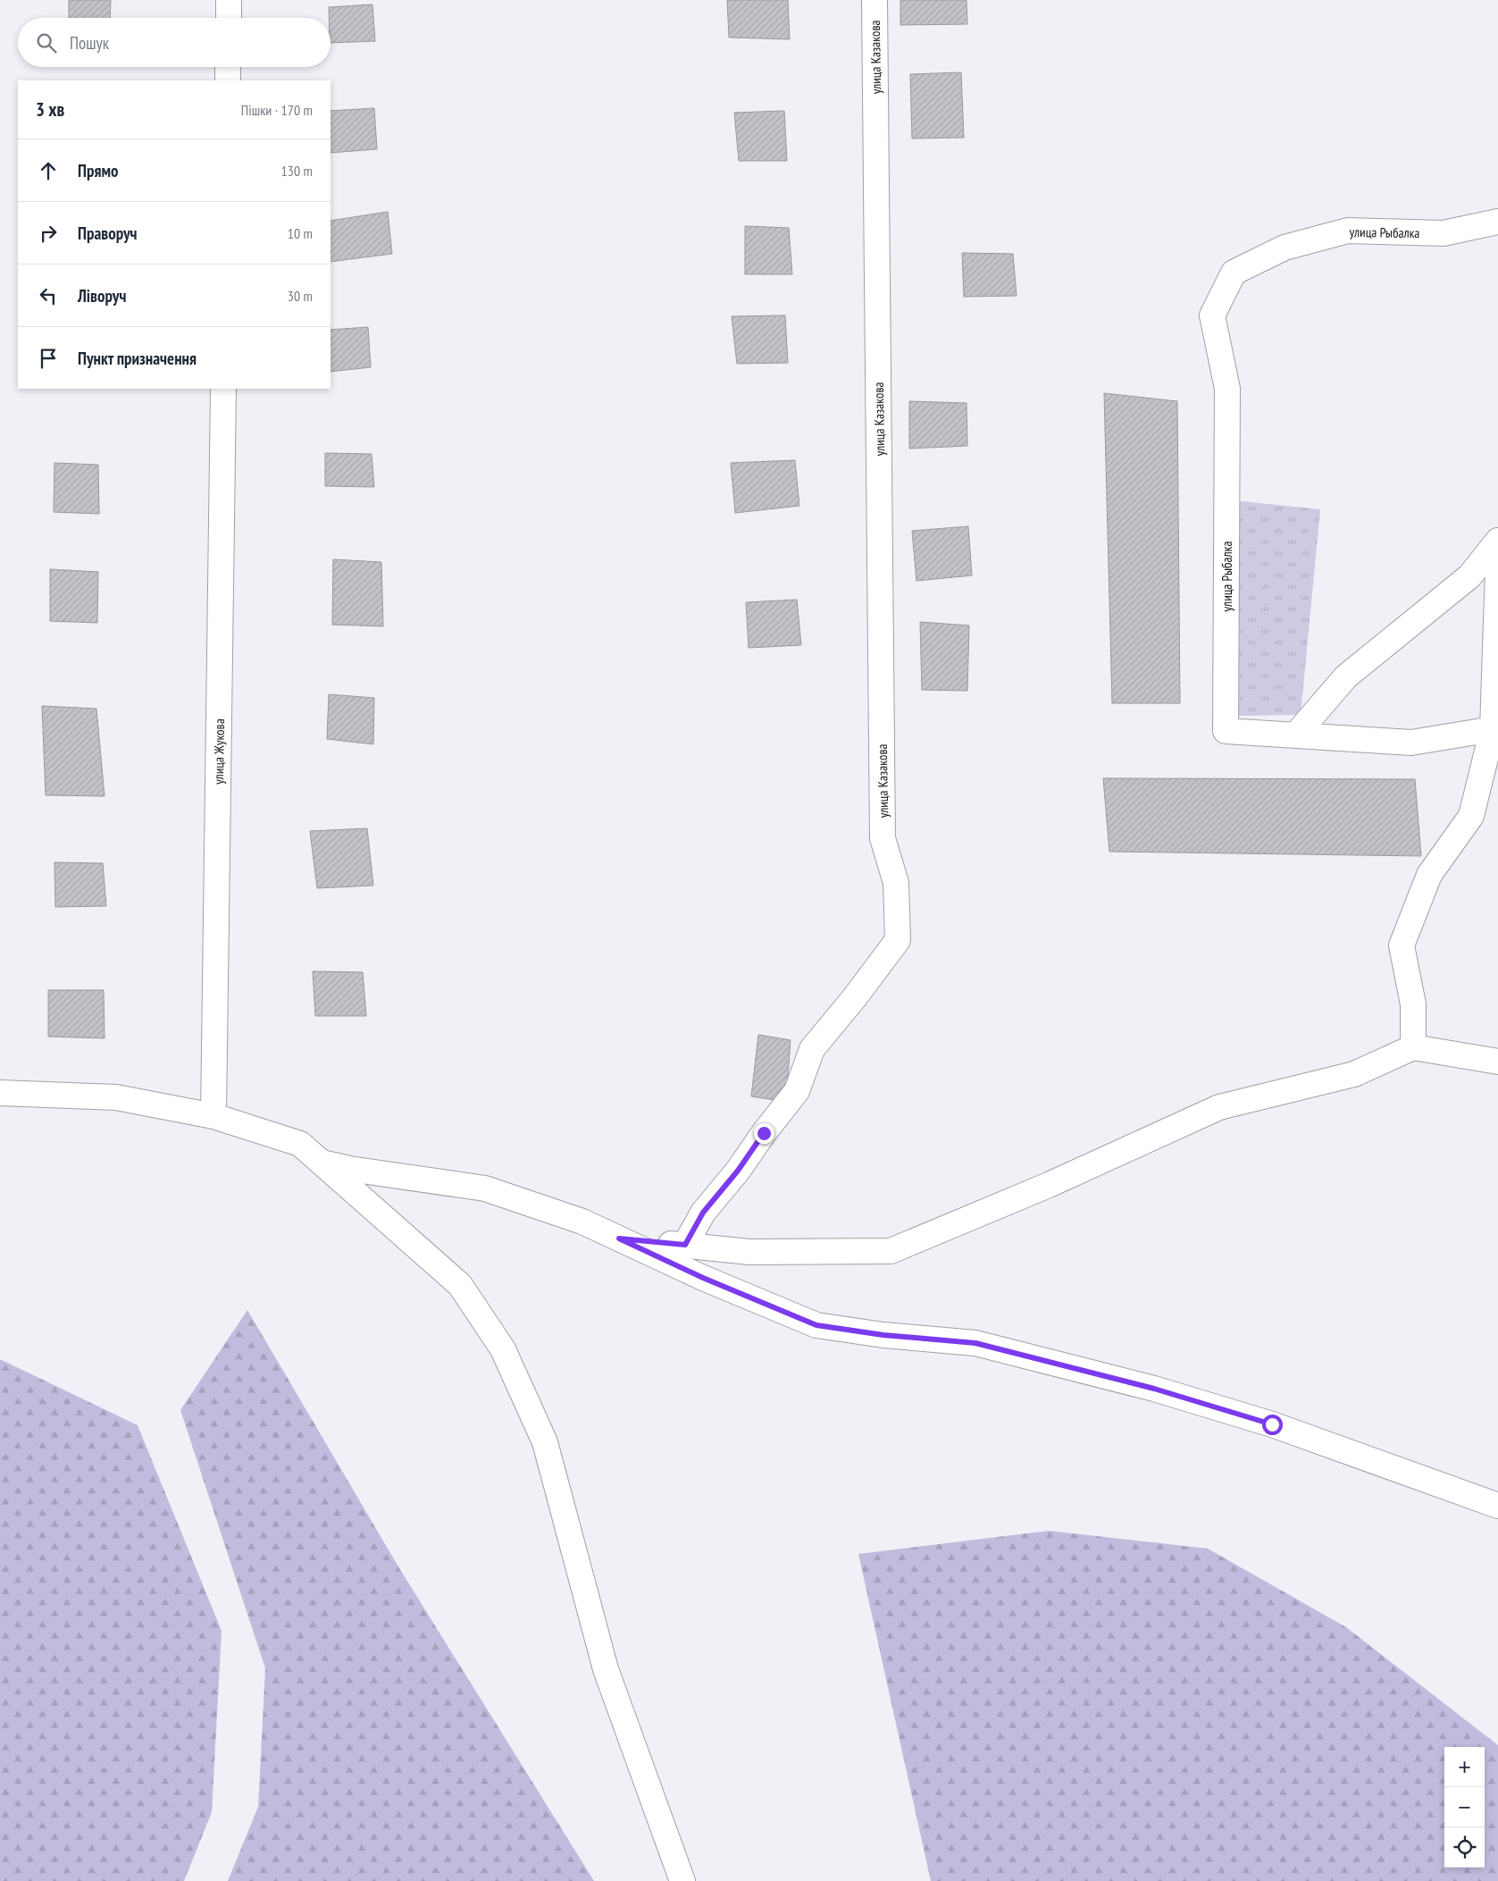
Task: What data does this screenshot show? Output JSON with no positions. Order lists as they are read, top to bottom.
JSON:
{
  "streets": {
    "street": ["улица Казакова", "улица Рыбалка", "улица Жукова"]
  },
  "page": {
    "search": "Пошук",
    "heading": ["3 хв", "Пішки · 170 m"],
    "list": [
      ["Прямо", "130 m"],
      ["Праворуч", "10 m"],
      ["Ліворуч", "30 m"],
      "Пункт призначення"
    ],
    "map_buttons": ["+", "−"]
  }
}
